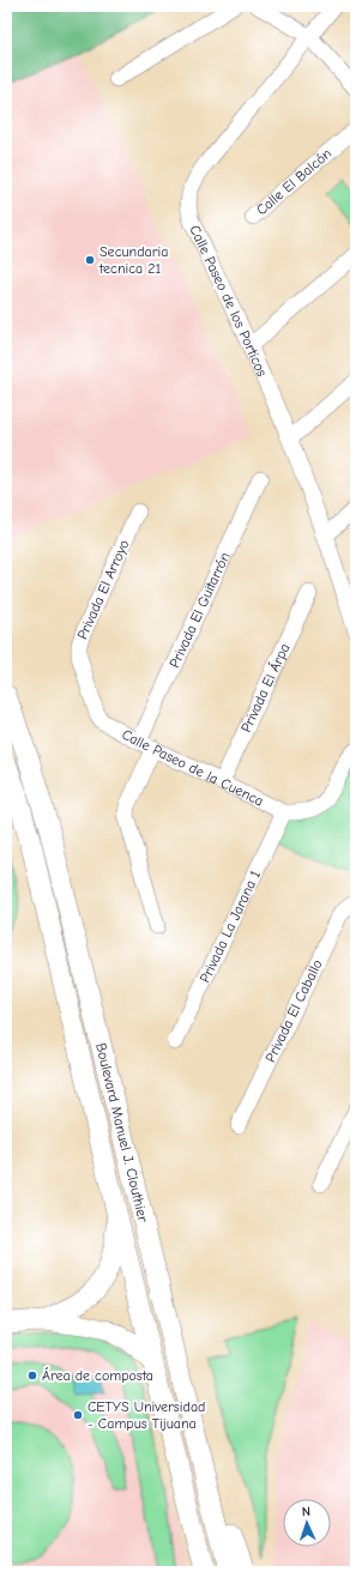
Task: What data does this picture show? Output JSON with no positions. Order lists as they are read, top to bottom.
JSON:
{
  "streets": {
    "main road": ["Boulevard Manuel J. Clouthier"],
    "street": [
      "Calle El Balcón",
      "Calle Paseo de los Porticos",
      "Privada El Arroyo",
      "Privada El Guitarrón",
      "Privada El Árpa",
      "Calle Paseo de la Cuenca",
      "Privada La Jarana 1",
      "Privada El Caballo"
    ]
  },
  "crossings": [
    ["Privada El Arroyo", "Calle Paseo de la Cuenca"],
    ["Privada El Guitarrón", "Calle Paseo de la Cuenca"],
    ["Privada El Árpa", "Calle Paseo de la Cuenca"],
    ["Calle Paseo de la Cuenca", "Privada La Jarana 1"]
  ],
  "places": ["Secundaria tecnica 21", "Área de composta", "CETYS Universidad - Campus Tijuana"],
  "north": "top"
}
